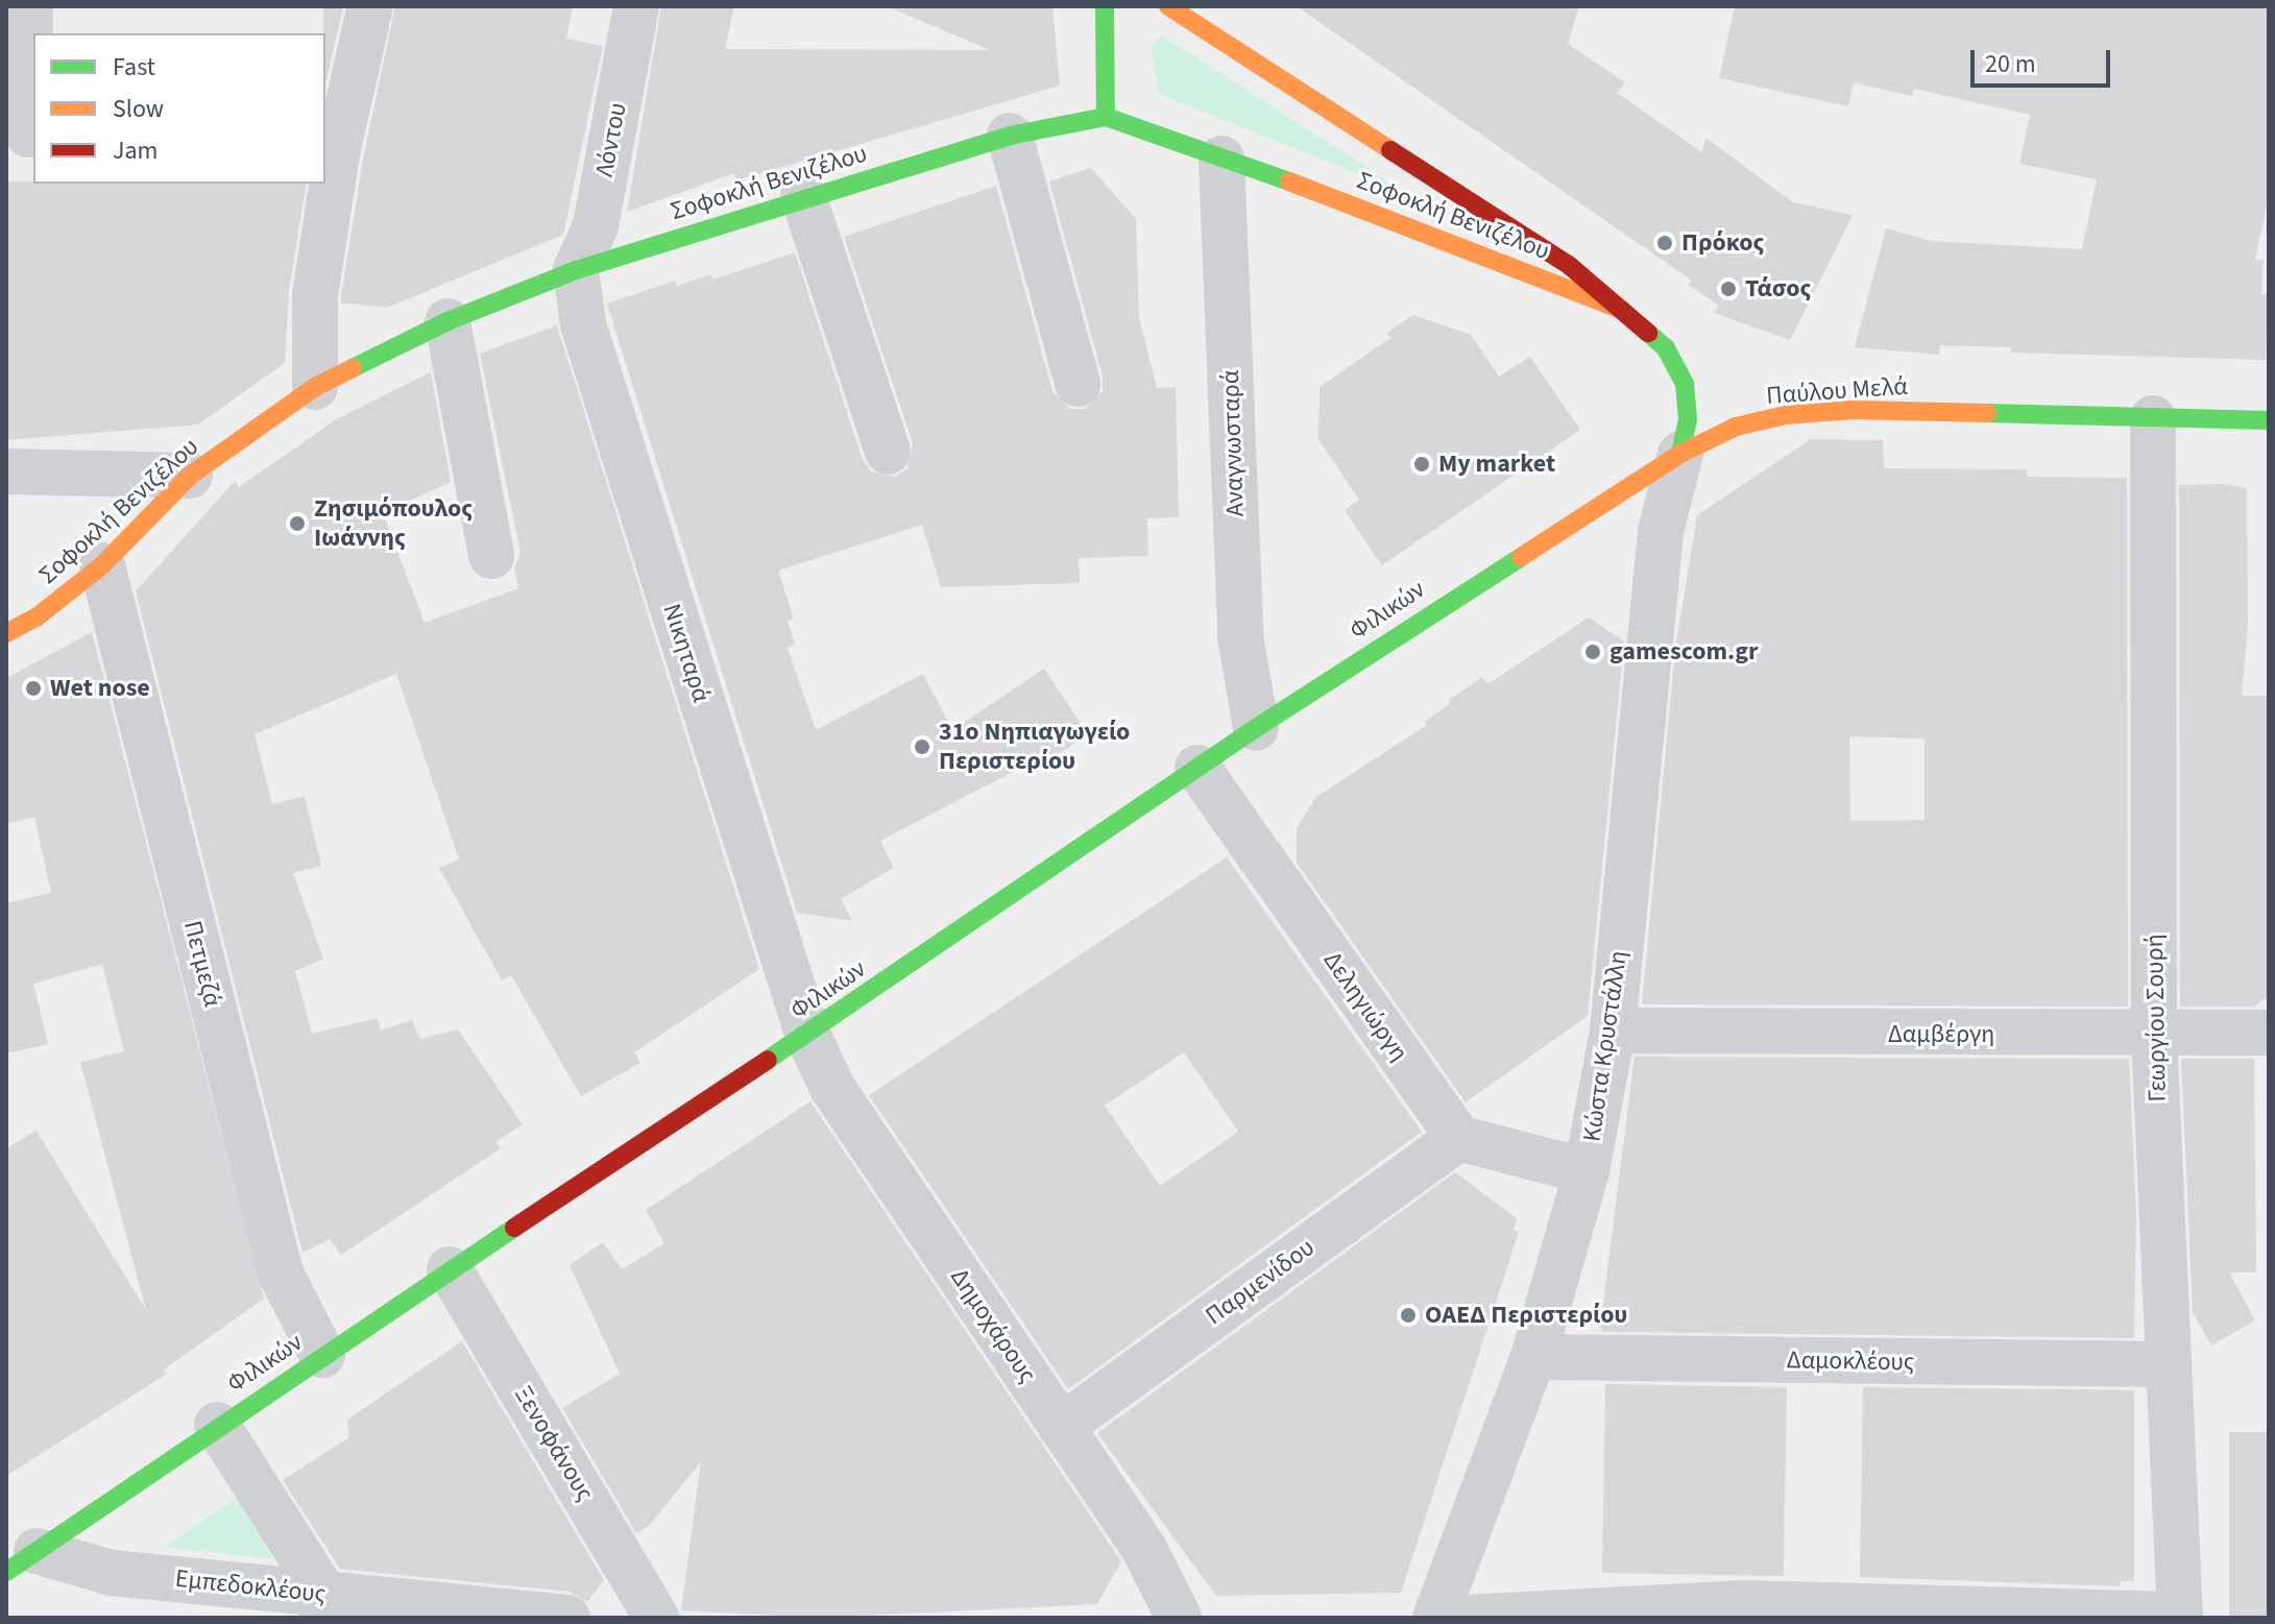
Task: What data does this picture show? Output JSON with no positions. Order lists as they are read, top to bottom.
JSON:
{
  "streets": {
    "street": [
      "Λόντου",
      "Σοφοκλή Βενιζέλου",
      "Παύλου Μελά",
      "Αναγνωσταρά",
      "Φιλικών",
      "Νικηταρά",
      "Πετμεζά",
      "Δεληγιώργη",
      "Γεωργίου Σουρή",
      "Δαμβέργη",
      "Κώστα Κρυστάλλη",
      "Παρμενίδου",
      "Δημοχάρους",
      "Δαμοκλέους",
      "Ξενοφάνους",
      "Εμπεδοκλέους"
    ]
  },
  "crossings": [
    ["Λόντου", "Σοφοκλή Βενιζέλου"],
    ["Λόντου", "Νικηταρά"],
    ["Σοφοκλή Βενιζέλου", "Αναγνωσταρά"],
    ["Σοφοκλή Βενιζέλου", "Νικηταρά"],
    ["Σοφοκλή Βενιζέλου", "Πετμεζά"],
    ["Παύλου Μελά", "Φιλικών"],
    ["Παύλου Μελά", "Γεωργίου Σουρή"],
    ["Παύλου Μελά", "Κώστα Κρυστάλλη"],
    ["Αναγνωσταρά", "Φιλικών"],
    ["Φιλικών", "Νικηταρά"],
    ["Φιλικών", "Πετμεζά"],
    ["Φιλικών", "Δεληγιώργη"],
    ["Φιλικών", "Κώστα Κρυστάλλη"],
    ["Φιλικών", "Δημοχάρους"],
    ["Φιλικών", "Ξενοφάνους"],
    ["Φιλικών", "Εμπεδοκλέους"],
    ["Νικηταρά", "Δημοχάρους"],
    ["Δεληγιώργη", "Παρμενίδου"],
    ["Γεωργίου Σουρή", "Δαμβέργη"],
    ["Γεωργίου Σουρή", "Δαμοκλέους"],
    ["Δαμβέργη", "Κώστα Κρυστάλλη"],
    ["Κώστα Κρυστάλλη", "Δαμοκλέους"],
    ["Παρμενίδου", "Δημοχάρους"]
  ],
  "places": [
    "Πρόκος",
    "Τάσος",
    "My market",
    "Ζησιμόπουλος Ιωάννης",
    "gamescom.gr",
    "Wet nose",
    "31ο Νηπιαγωγείο Περιστερίου",
    "ΟΑΕΔ Περιστερίου"
  ],
  "legend": ["Fast", "Slow", "Jam"],
  "scale_bar": "20 m"
}
